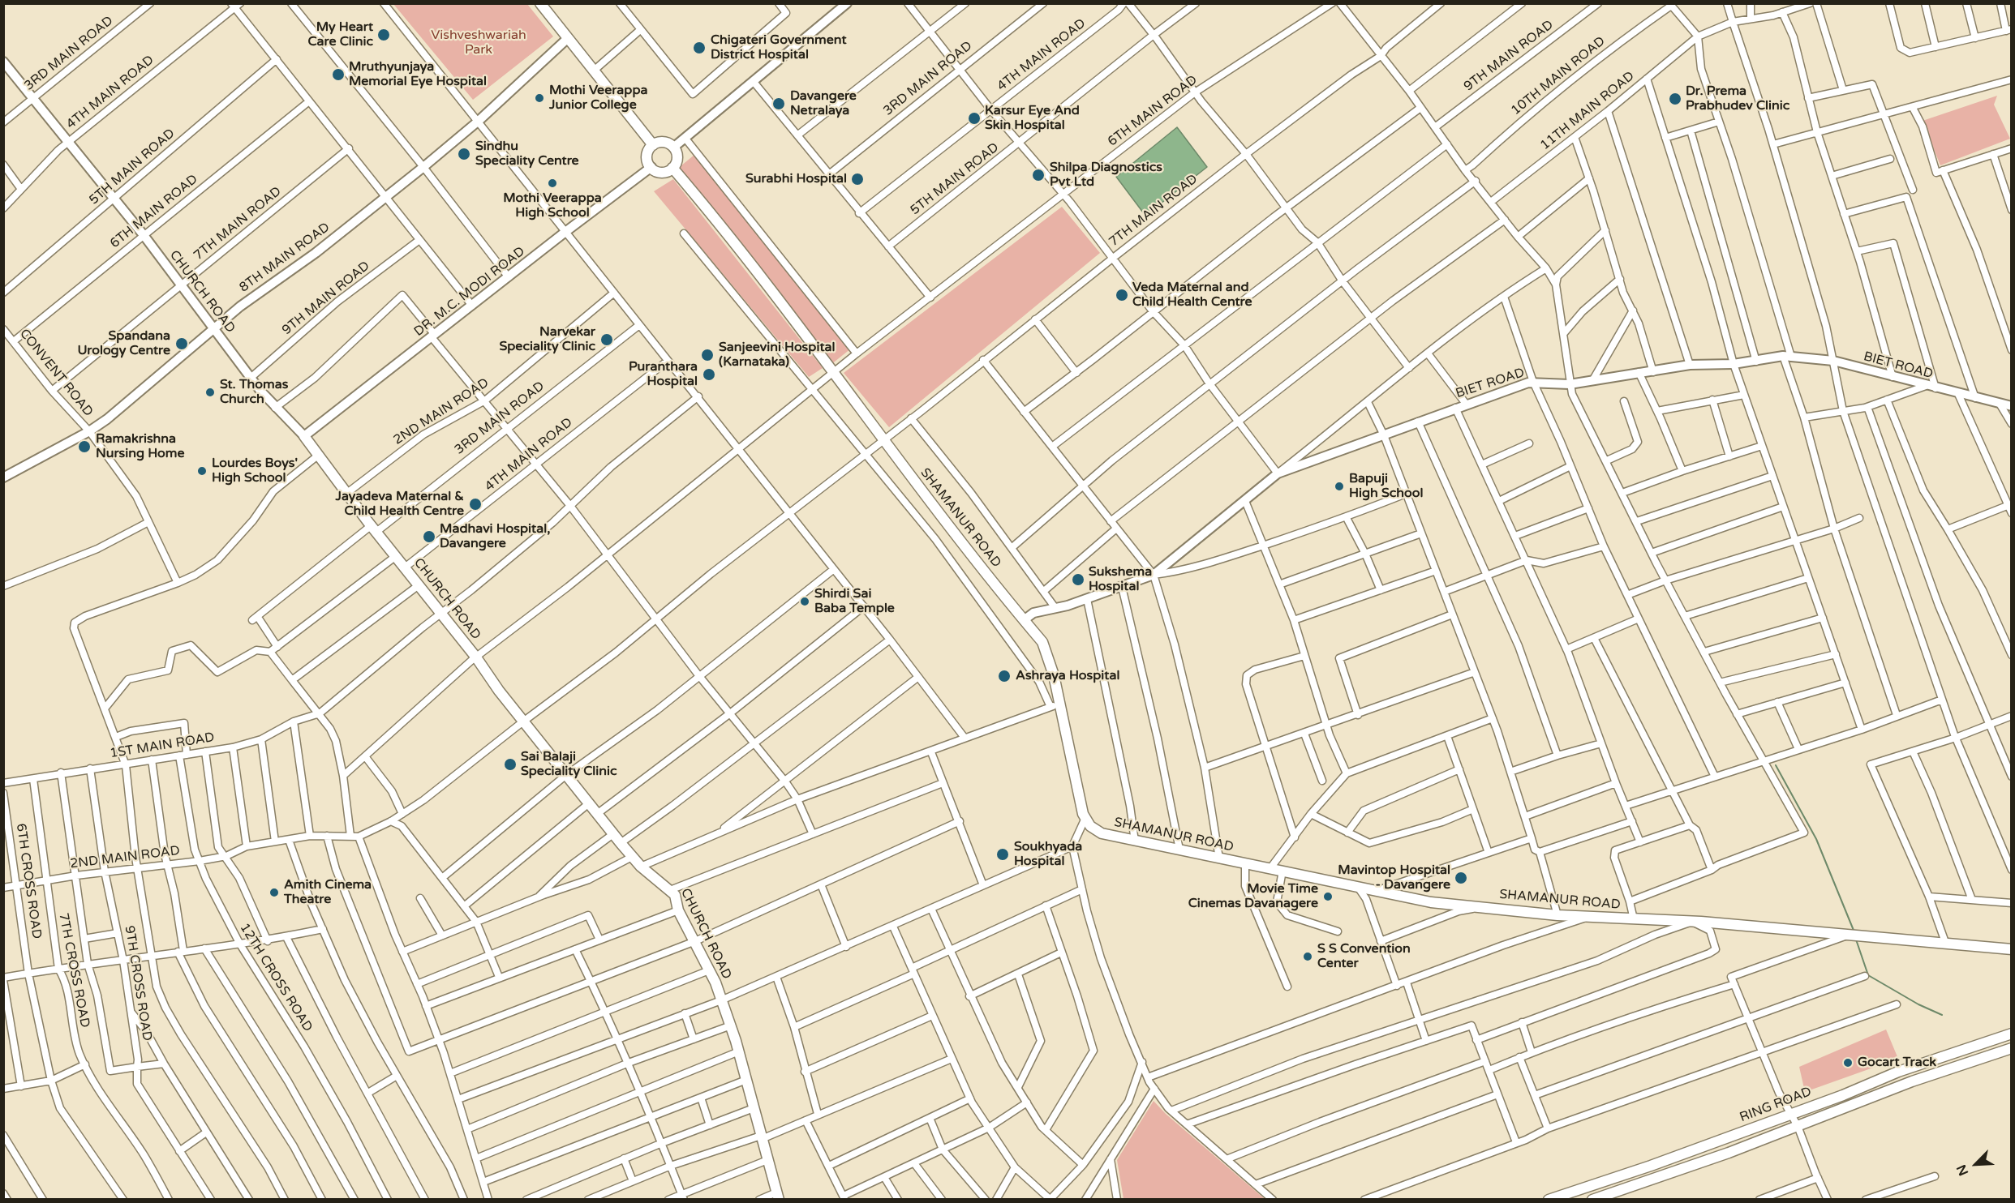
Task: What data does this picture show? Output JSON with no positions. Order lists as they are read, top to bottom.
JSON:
{
  "streets": {
    "main road": ["CHURCH ROAD", "SHAMANUR ROAD", "RING ROAD"],
    "street": [
      "3RD MAIN ROAD",
      "4TH MAIN ROAD",
      "9TH MAIN ROAD",
      "10TH MAIN ROAD",
      "6TH MAIN ROAD",
      "11TH MAIN ROAD",
      "5TH MAIN ROAD",
      "7TH MAIN ROAD",
      "8TH MAIN ROAD",
      "DR. M.C. MODI ROAD",
      "BIET ROAD",
      "CONVENT ROAD",
      "2ND MAIN ROAD",
      "1ST MAIN ROAD",
      "6TH CROSS ROAD",
      "7TH CROSS ROAD",
      "12TH CROSS ROAD",
      "9TH CROSS ROAD"
    ]
  },
  "crossings": [
    ["3RD MAIN ROAD", "CHURCH ROAD"],
    ["4TH MAIN ROAD", "CHURCH ROAD"],
    ["9TH MAIN ROAD", "CHURCH ROAD"],
    ["6TH MAIN ROAD", "CHURCH ROAD"],
    ["6TH MAIN ROAD", "CONVENT ROAD"],
    ["6TH MAIN ROAD", "SHAMANUR ROAD"],
    ["5TH MAIN ROAD", "CHURCH ROAD"],
    ["7TH MAIN ROAD", "CHURCH ROAD"],
    ["7TH MAIN ROAD", "CONVENT ROAD"],
    ["7TH MAIN ROAD", "2ND MAIN ROAD"],
    ["7TH MAIN ROAD", "SHAMANUR ROAD"],
    ["8TH MAIN ROAD", "CHURCH ROAD"],
    ["8TH MAIN ROAD", "CONVENT ROAD"],
    ["CHURCH ROAD", "DR. M.C. MODI ROAD"],
    ["CHURCH ROAD", "2ND MAIN ROAD"],
    ["DR. M.C. MODI ROAD", "SHAMANUR ROAD"],
    ["BIET ROAD", "SHAMANUR ROAD"],
    ["2ND MAIN ROAD", "6TH CROSS ROAD"],
    ["2ND MAIN ROAD", "7TH CROSS ROAD"],
    ["2ND MAIN ROAD", "12TH CROSS ROAD"],
    ["2ND MAIN ROAD", "9TH CROSS ROAD"],
    ["1ST MAIN ROAD", "7TH CROSS ROAD"],
    ["1ST MAIN ROAD", "12TH CROSS ROAD"],
    ["1ST MAIN ROAD", "9TH CROSS ROAD"]
  ],
  "parks": ["Vishveshwariah Park"],
  "places": [
    "My Heart Care Clinic",
    "Chigateri Government District Hospital",
    "Mruthyunjaya Memorial Eye Hospital",
    "Mothi Veerappa Junior College",
    "Dr. Prema Prabhudev Clinic",
    "Davangere Netralaya",
    "Karsur Eye And Skin Hospital",
    "Sindhu Speciality Centre",
    "Shilpa Diagnostics Pvt Ltd",
    "Surabhi Hospital",
    "Mothi Veerappa High School",
    "Veda Maternal and Child Health Centre",
    "Narvekar Speciality Clinic",
    "Spandana Urology Centre",
    "Sanjeevini Hospital (Karnataka)",
    "Puranthara Hospital",
    "St. Thomas Church",
    "Ramakrishna Nursing Home",
    "Lourdes Boys' High School",
    "Bapuji High School",
    "Jayadeva Maternal & Child Health Centre",
    "Madhavi Hospital, Davangere",
    "Sukshema Hospital",
    "Shirdi Sai Baba Temple",
    "Ashraya Hospital",
    "Sai Balaji Speciality Clinic",
    "Soukhyada Hospital",
    "Mavintop Hospital - Davangere",
    "Amith Cinema Theatre",
    "Movie Time Cinemas Davanagere",
    "S S Convention Center",
    "Gocart Track"
  ],
  "north": "bottom left"
}
